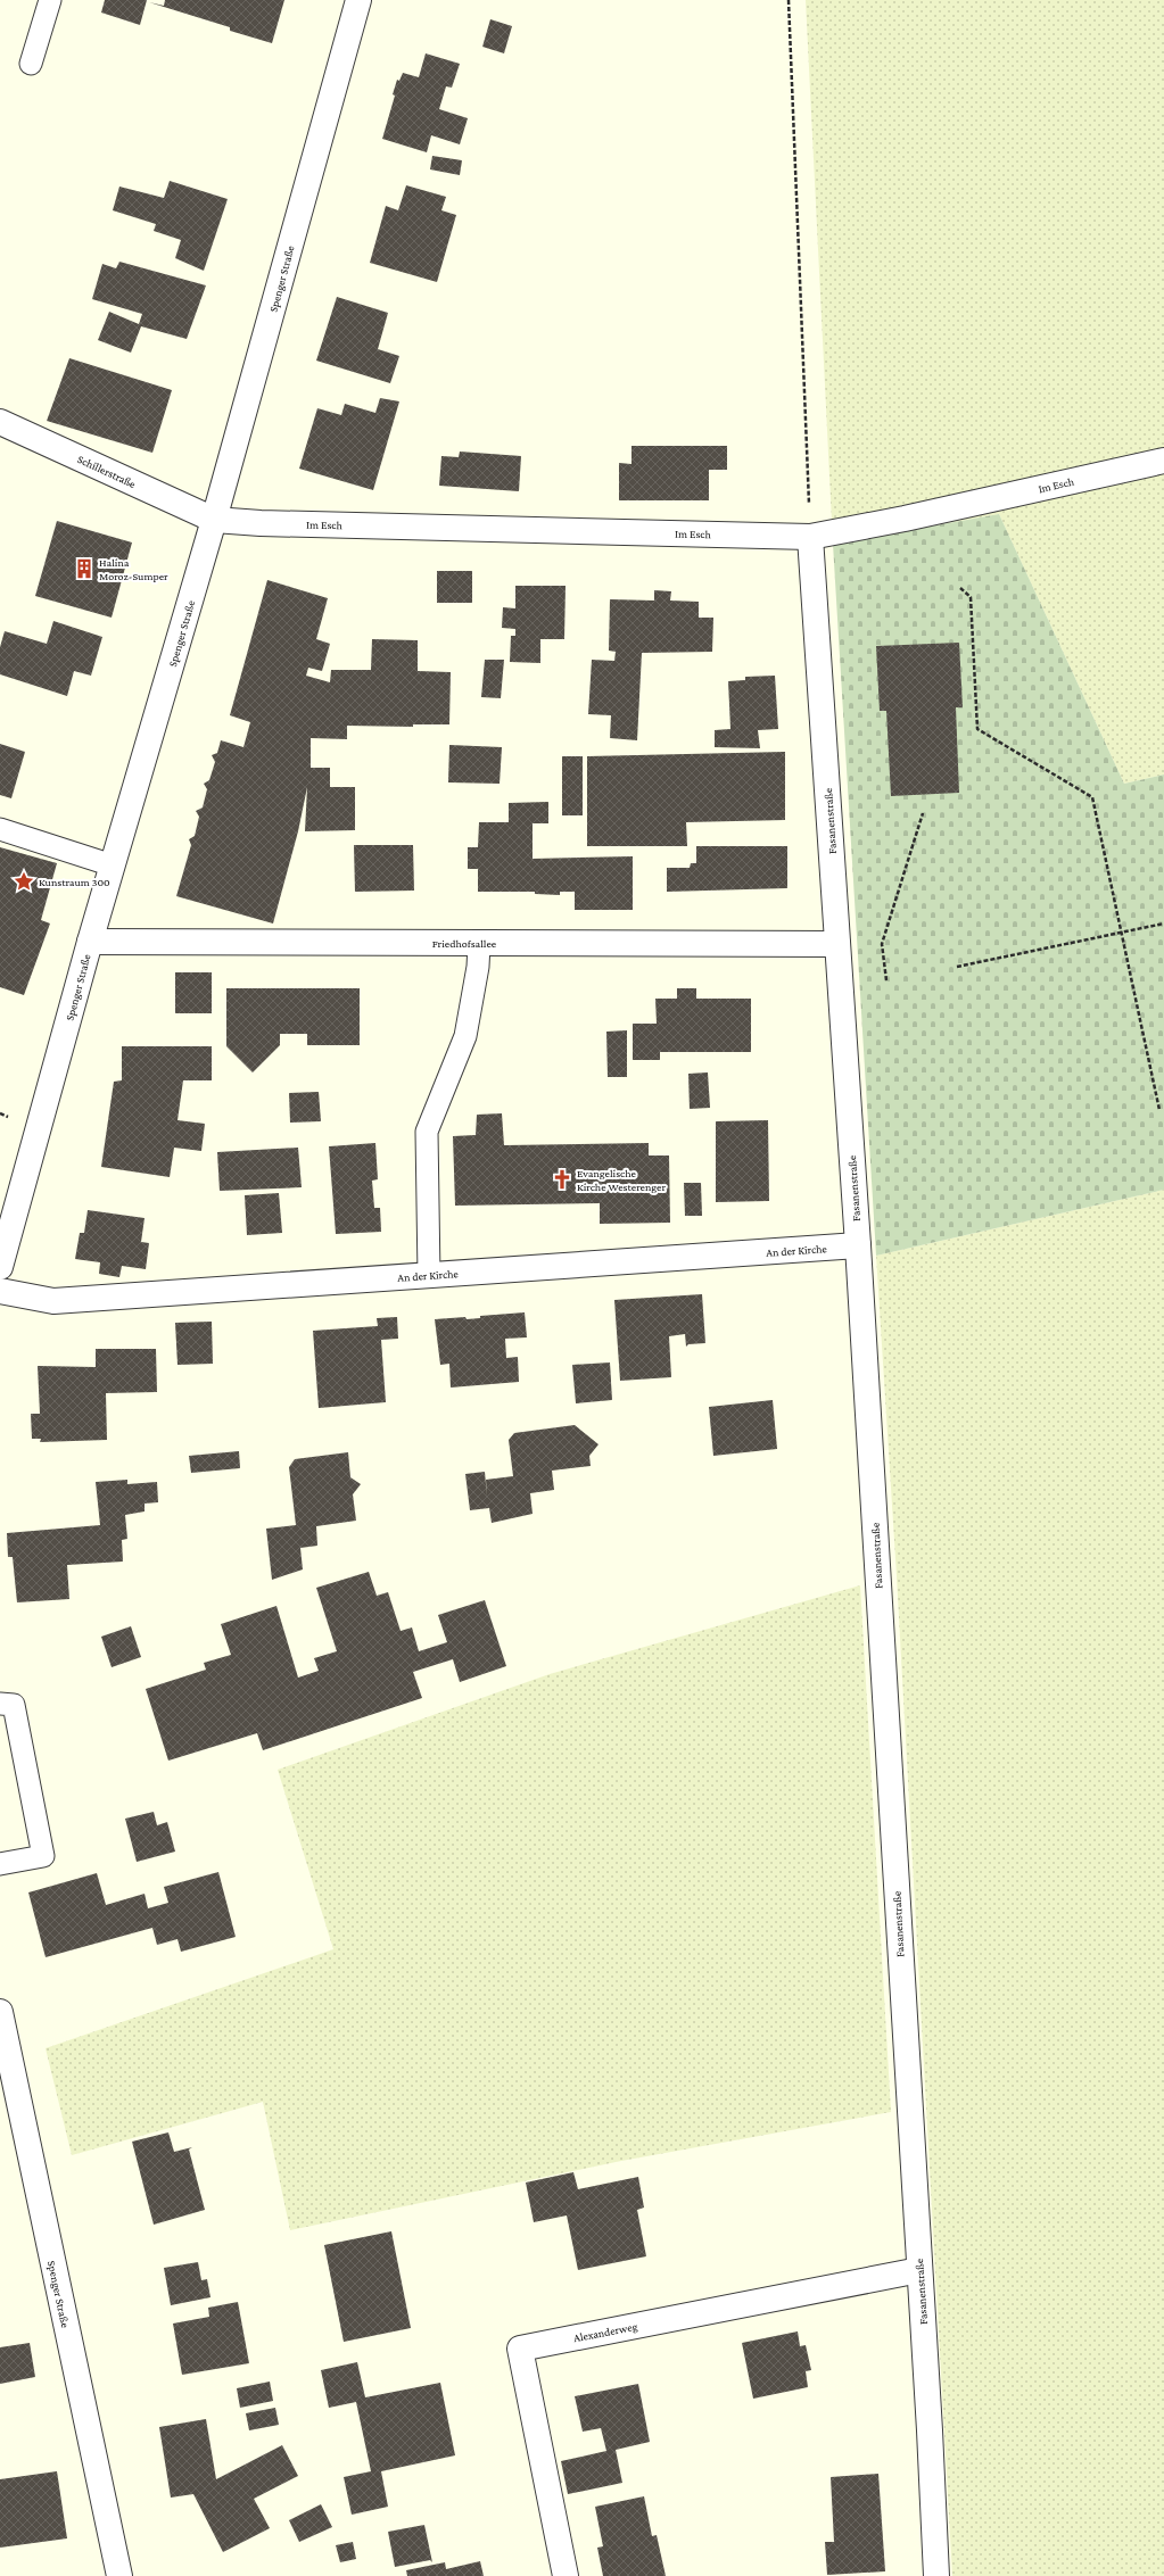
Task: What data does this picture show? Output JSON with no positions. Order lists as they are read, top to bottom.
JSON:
{
  "streets": {
    "street": [
      "Spenger Straße",
      "Schillerstraße",
      "Im Esch",
      "Fasanenstraße",
      "Friedhofsallee",
      "An der Kirche",
      "Alexanderweg"
    ]
  },
  "crossings": [
    ["Spenger Straße", "Schillerstraße"],
    ["Spenger Straße", "Im Esch"],
    ["Spenger Straße", "Friedhofsallee"],
    ["Schillerstraße", "Im Esch"],
    ["Im Esch", "Fasanenstraße"],
    ["Fasanenstraße", "Friedhofsallee"],
    ["Fasanenstraße", "An der Kirche"],
    ["Fasanenstraße", "Alexanderweg"]
  ],
  "places": {
    "building": ["Halina Moroz-Sumper"],
    "place": ["Kunstraum 300"],
    "church": ["Evangelische Kirche Westerenger"]
  }
}
